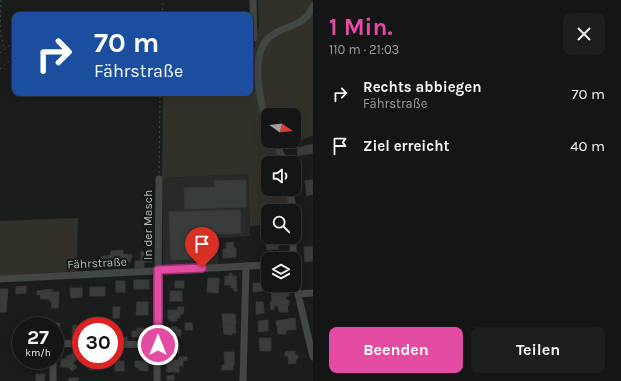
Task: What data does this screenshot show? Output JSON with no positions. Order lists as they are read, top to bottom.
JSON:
{
  "streets": {
    "street": ["In der Masch", "Fährstraße"]
  },
  "crossings": [
    ["In der Masch", "Fährstraße"]
  ],
  "north": "right",
  "page": {
    "heading": ["1 Min.", "110 m · 21:03"],
    "turn": ["70 m", "Fährstraße"],
    "list": [
      {
        "name": "Rechts abbiegen",
        "note": "Fährstraße",
        "value": "70 m"
      },
      {
        "name": "Ziel erreicht",
        "value": "40 m"
      }
    ],
    "speed": "27 km/h",
    "limit": "30",
    "buttons": ["Beenden", "Teilen"]
  }
}
